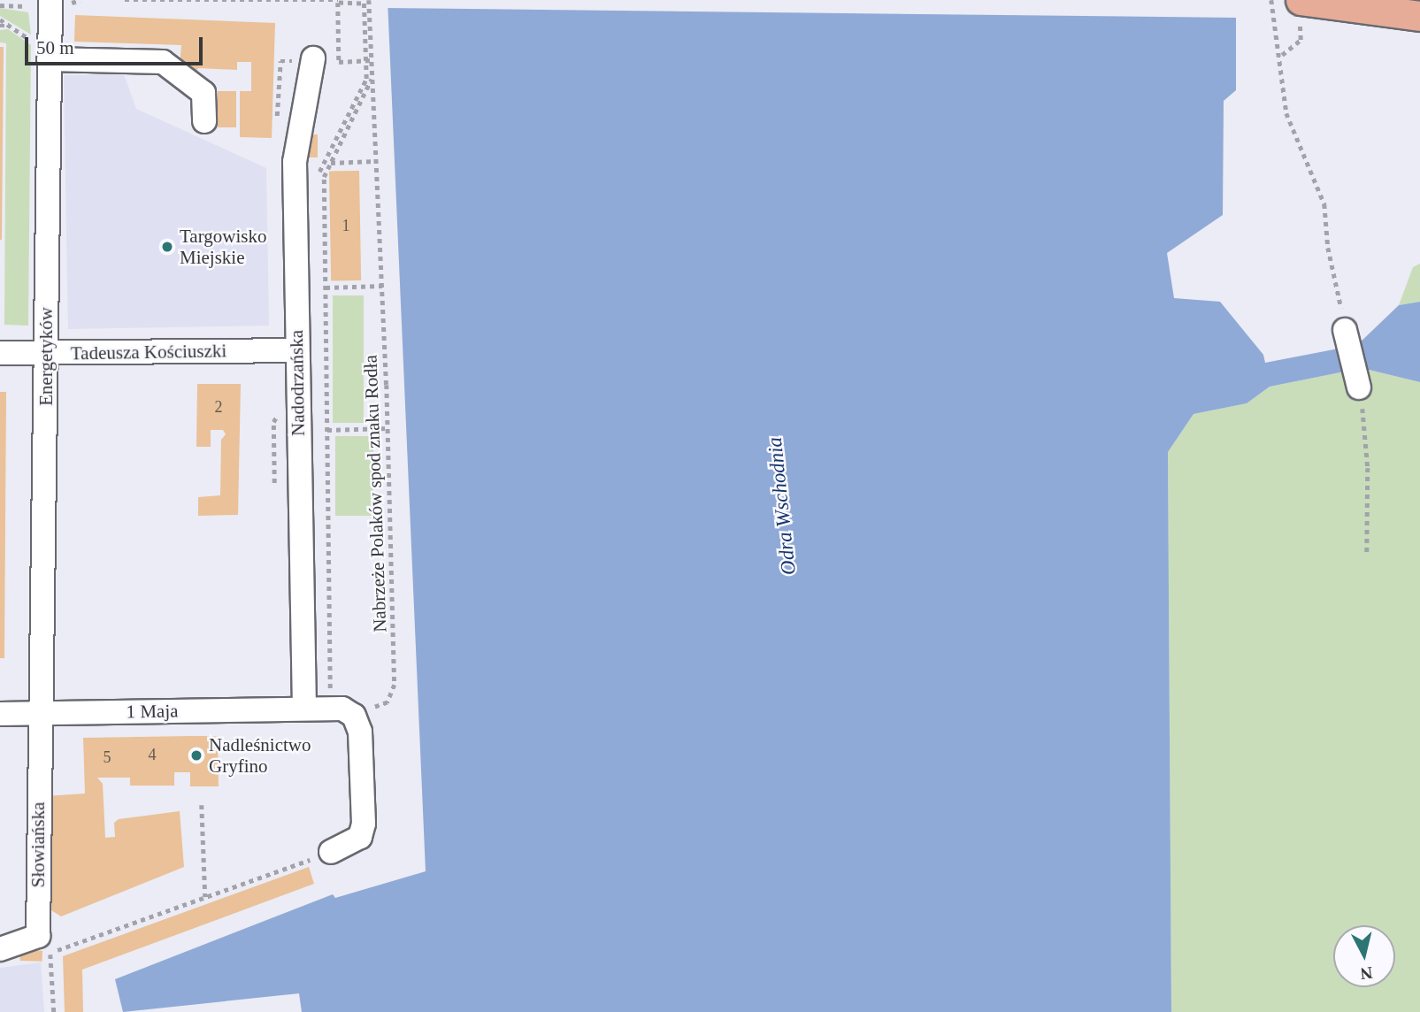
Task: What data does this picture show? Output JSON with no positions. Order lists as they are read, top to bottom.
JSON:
{
  "streets": {
    "street": [
      "Tadeusza Kościuszki",
      "Energetyków",
      "Nadodrzańska",
      "1 Maja",
      "Słowiańska"
    ],
    "path": ["Nabrzeże Polaków spod znaku Rodła"]
  },
  "crossings": [
    ["Tadeusza Kościuszki", "Energetyków"],
    ["Tadeusza Kościuszki", "Nadodrzańska"],
    ["Energetyków", "1 Maja"],
    ["Energetyków", "Słowiańska"],
    ["Nadodrzańska", "Nabrzeże Polaków spod znaku Rodła"],
    ["Nadodrzańska", "1 Maja"],
    ["Nabrzeże Polaków spod znaku Rodła", "1 Maja"],
    ["1 Maja", "Słowiańska"]
  ],
  "water": ["Odra Wschodnia"],
  "places": ["Targowisko Miejskie", "Nadleśnictwo Gryfino"],
  "house_numbers": [
    "1",
    "2",
    "4",
    "5"
  ],
  "scale_bar": "50 m",
  "north": "bottom"
}
